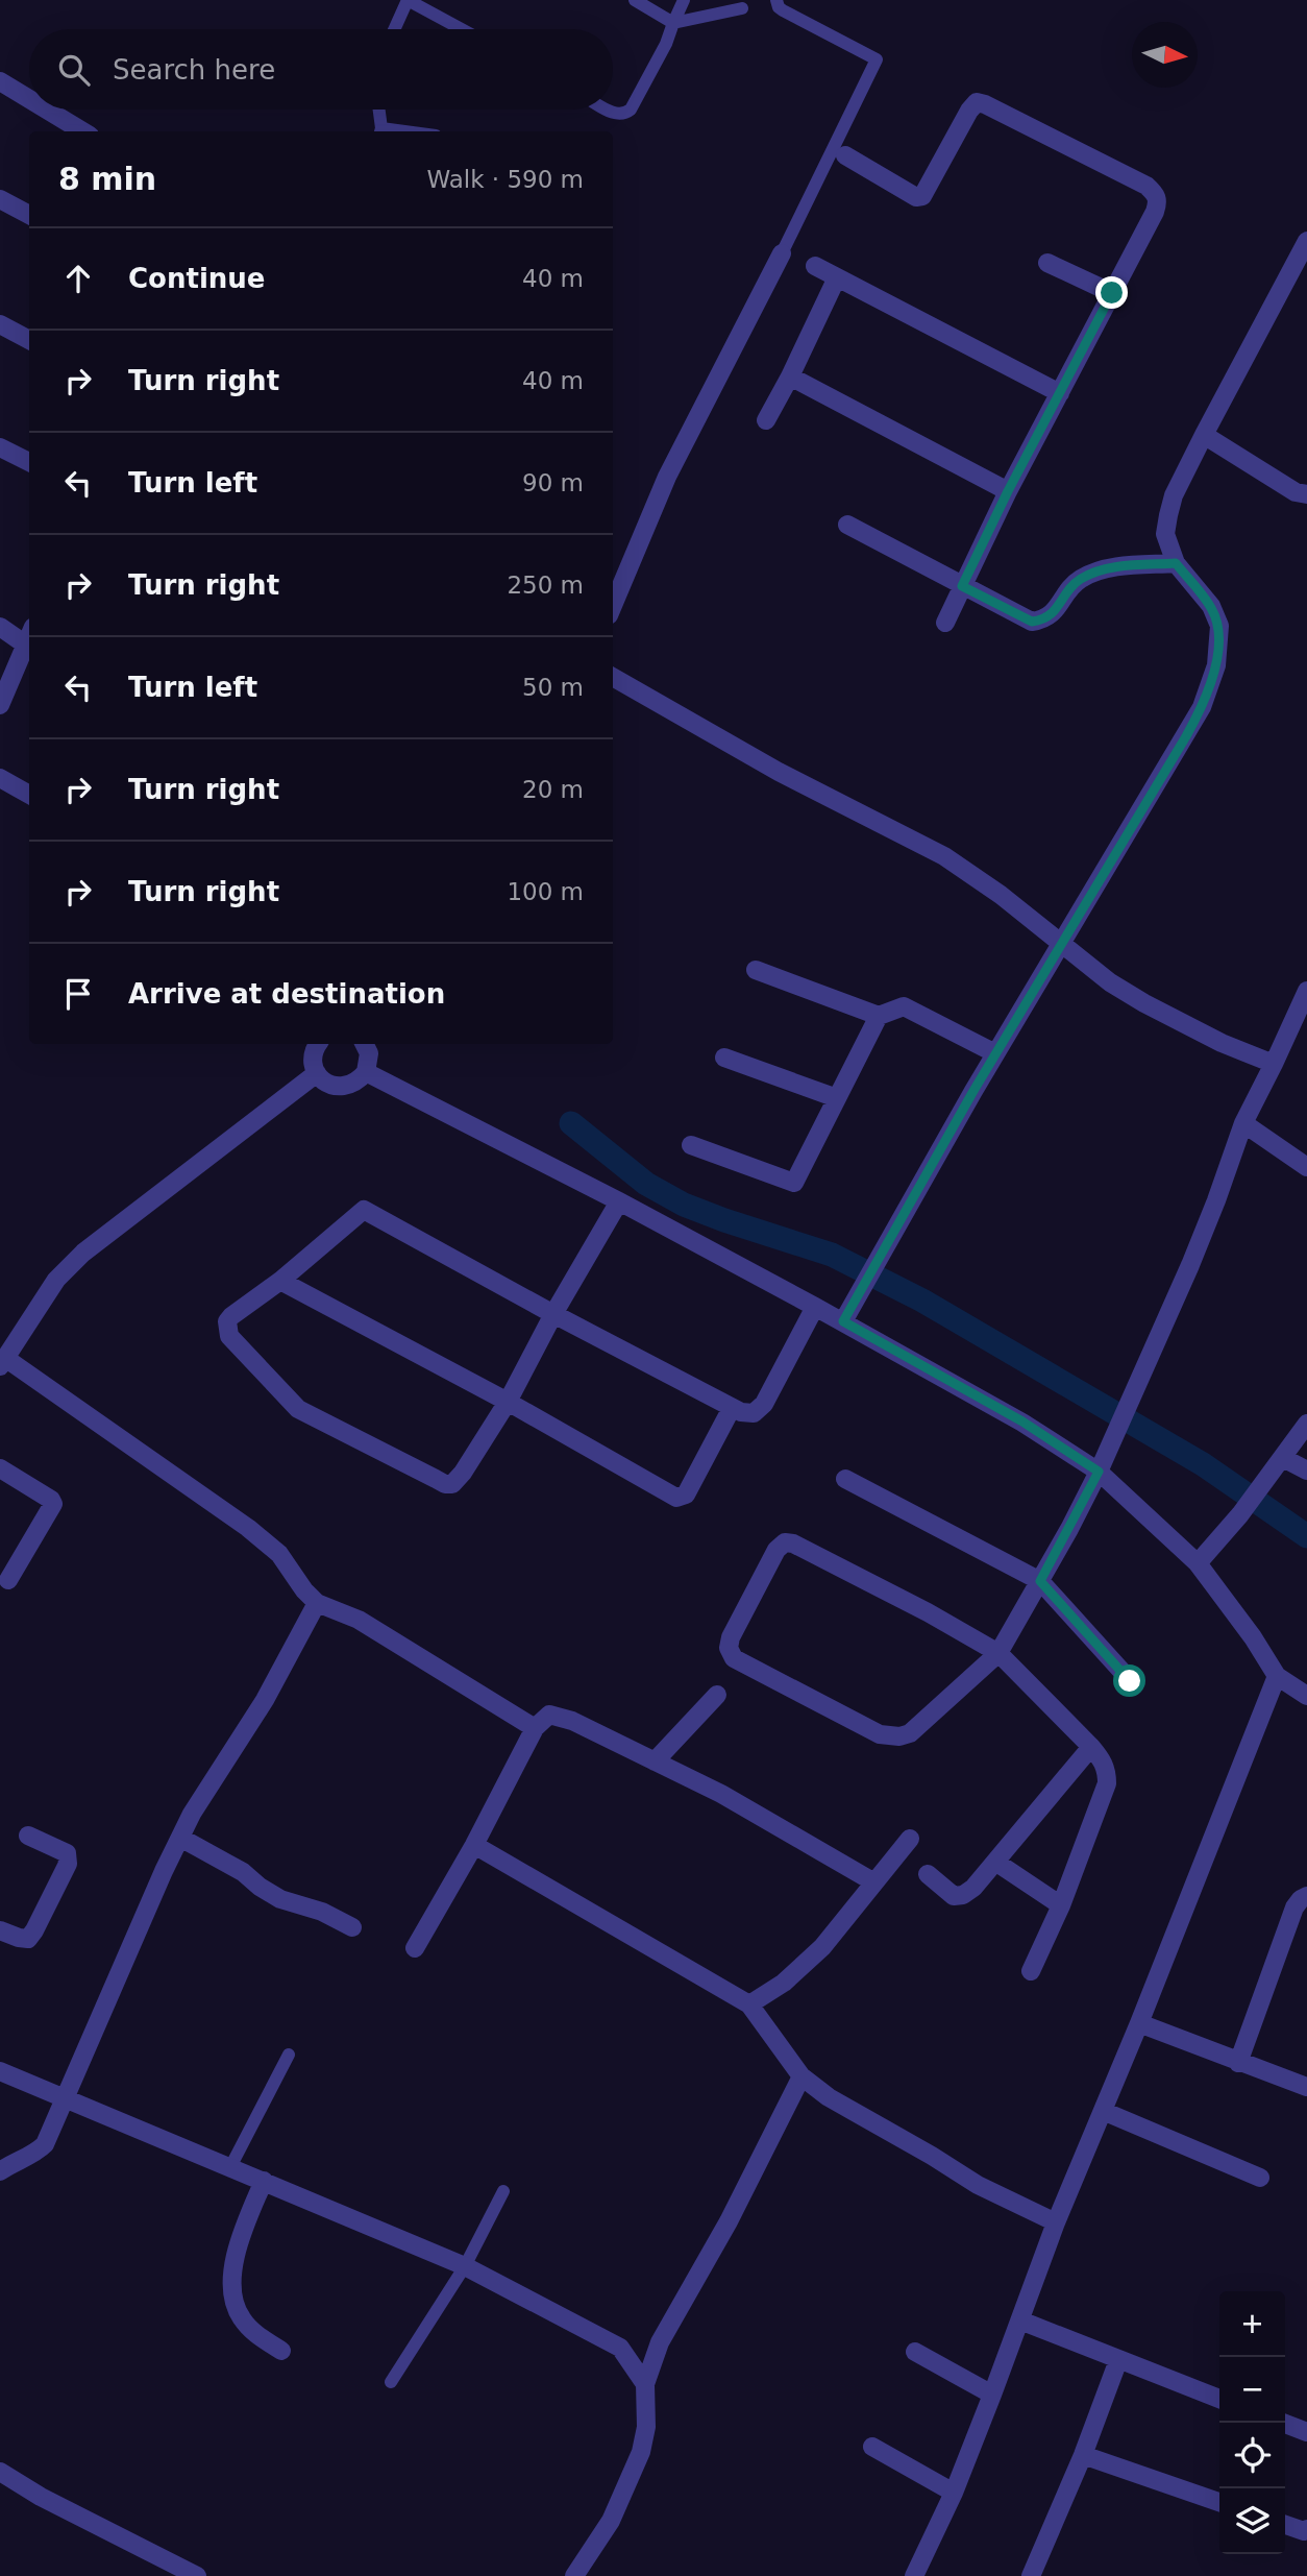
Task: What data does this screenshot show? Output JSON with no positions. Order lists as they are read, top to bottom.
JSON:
{
  "north": "right",
  "page": {
    "search": "Search here",
    "heading": ["8 min", "Walk · 590 m"],
    "list": [
      ["Continue", "40 m"],
      ["Turn right", "40 m"],
      ["Turn left", "90 m"],
      ["Turn right", "250 m"],
      ["Turn left", "50 m"],
      ["Turn right", "20 m"],
      ["Turn right", "100 m"],
      "Arrive at destination"
    ],
    "map_buttons": ["+", "−"]
  }
}
